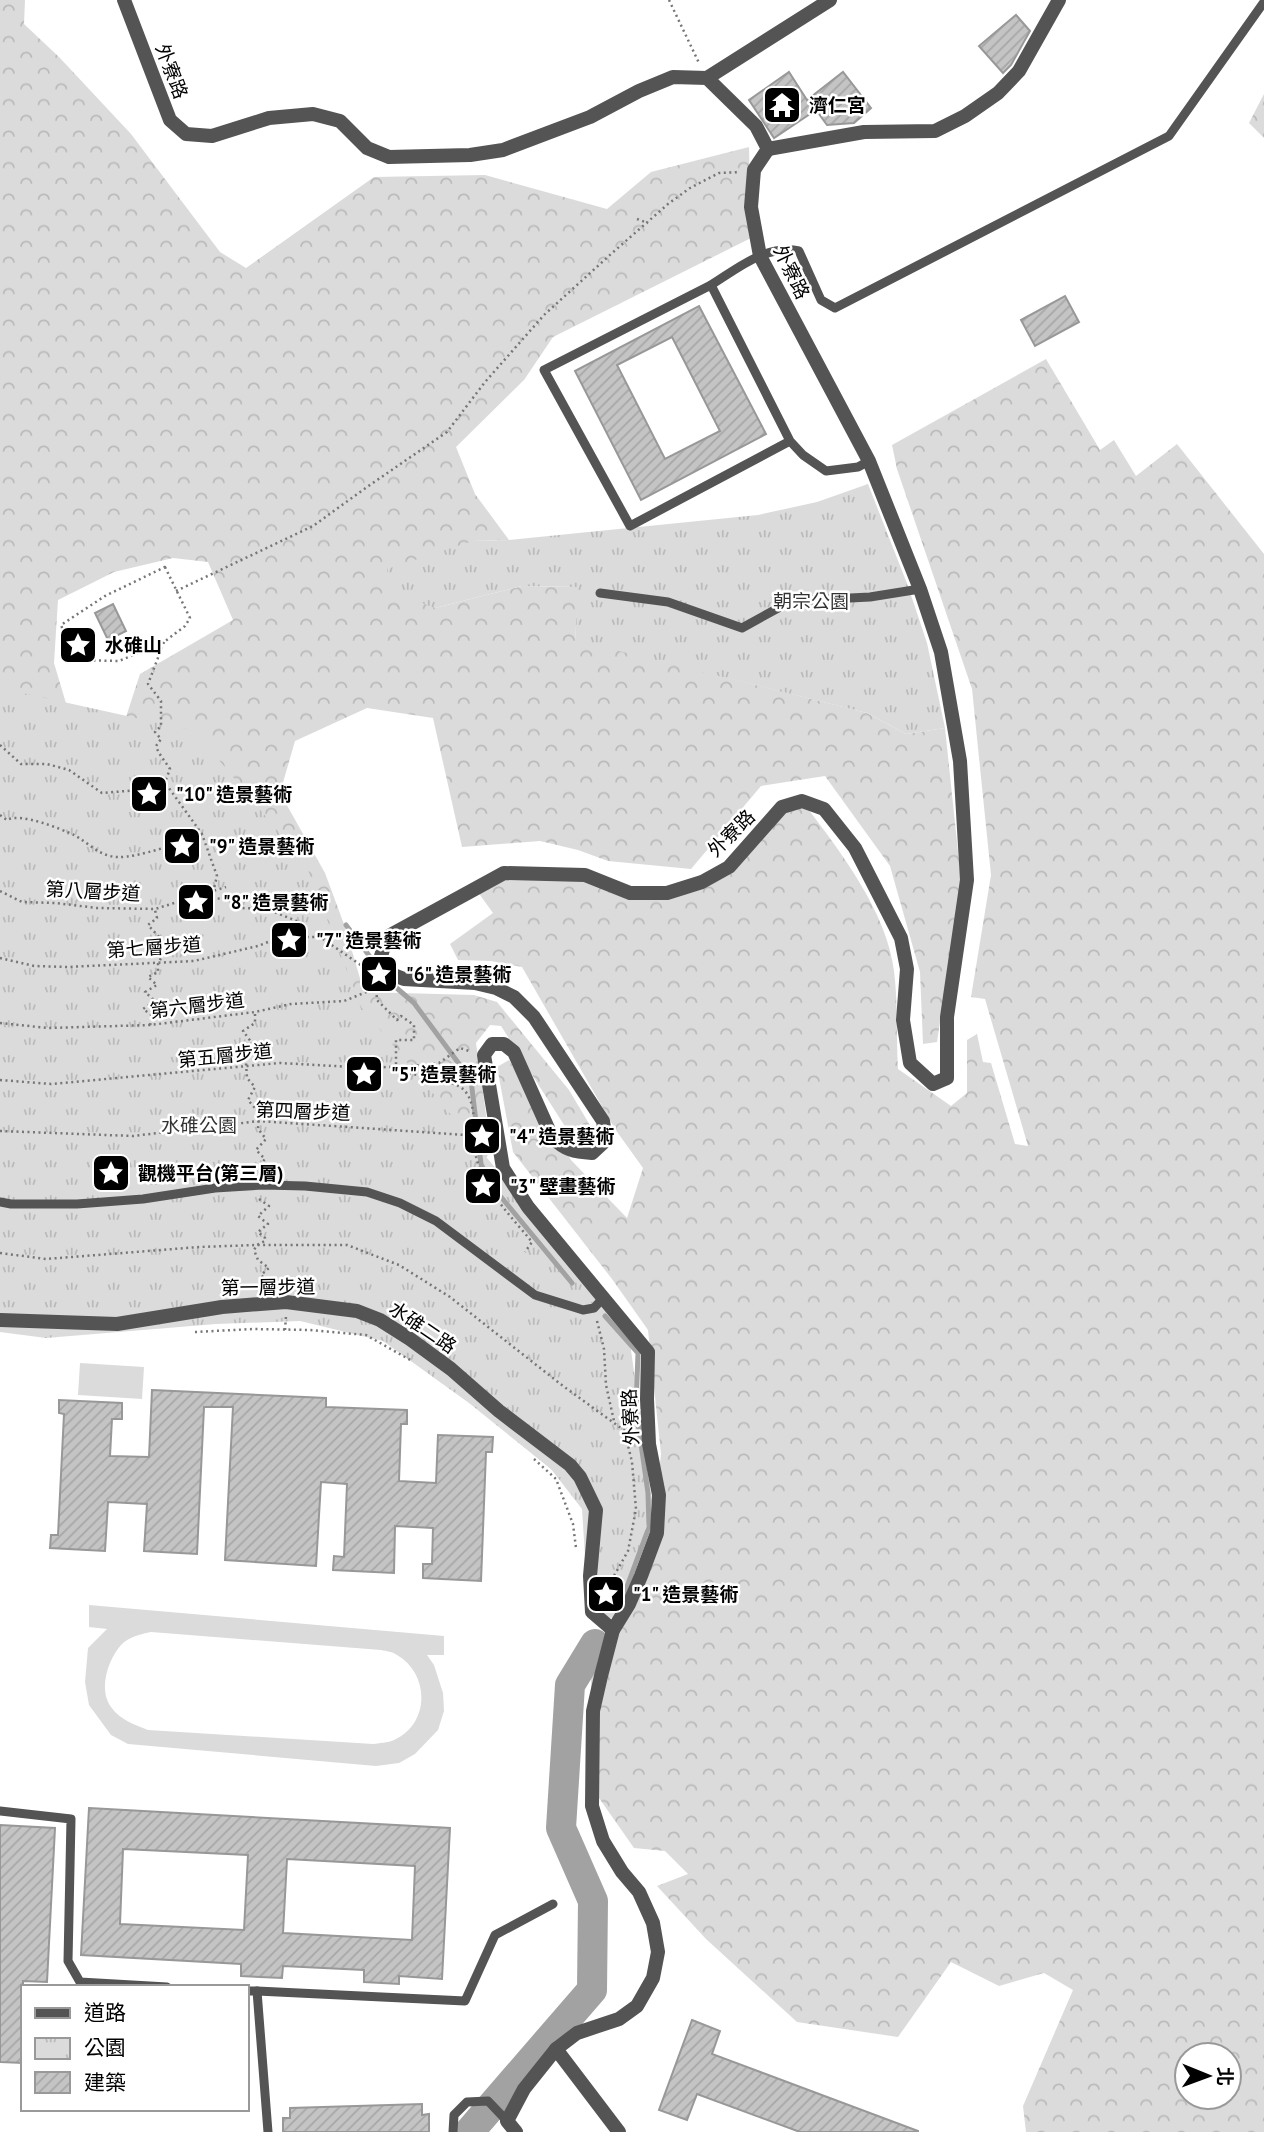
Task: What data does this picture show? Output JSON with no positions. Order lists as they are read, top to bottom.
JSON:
{
  "streets": {
    "street": ["外寮路", "水碓二路"],
    "path": [
      "第八層步道",
      "第七層步道",
      "第六層步道",
      "第五層步道",
      "第四層步道"
    ]
  },
  "crossings": [
    ["第八層步道", "第七層步道"]
  ],
  "parks": ["朝宗公園", "水碓公園"],
  "places": {
    "temple": ["濟仁宮"],
    "place": [
      "水碓山",
      "\"10\" 造景藝術",
      "\"9\" 造景藝術",
      "\"8\" 造景藝術",
      "\"7\" 造景藝術",
      "\"6\" 造景藝術",
      "\"5\" 造景藝術",
      "\"4\" 造景藝術",
      "觀機平台(第三層)",
      "\"3\" 壁畫藝術",
      "\"1\" 造景藝術"
    ]
  },
  "legend": ["道路", "公園", "建築"],
  "north": "right"
}
